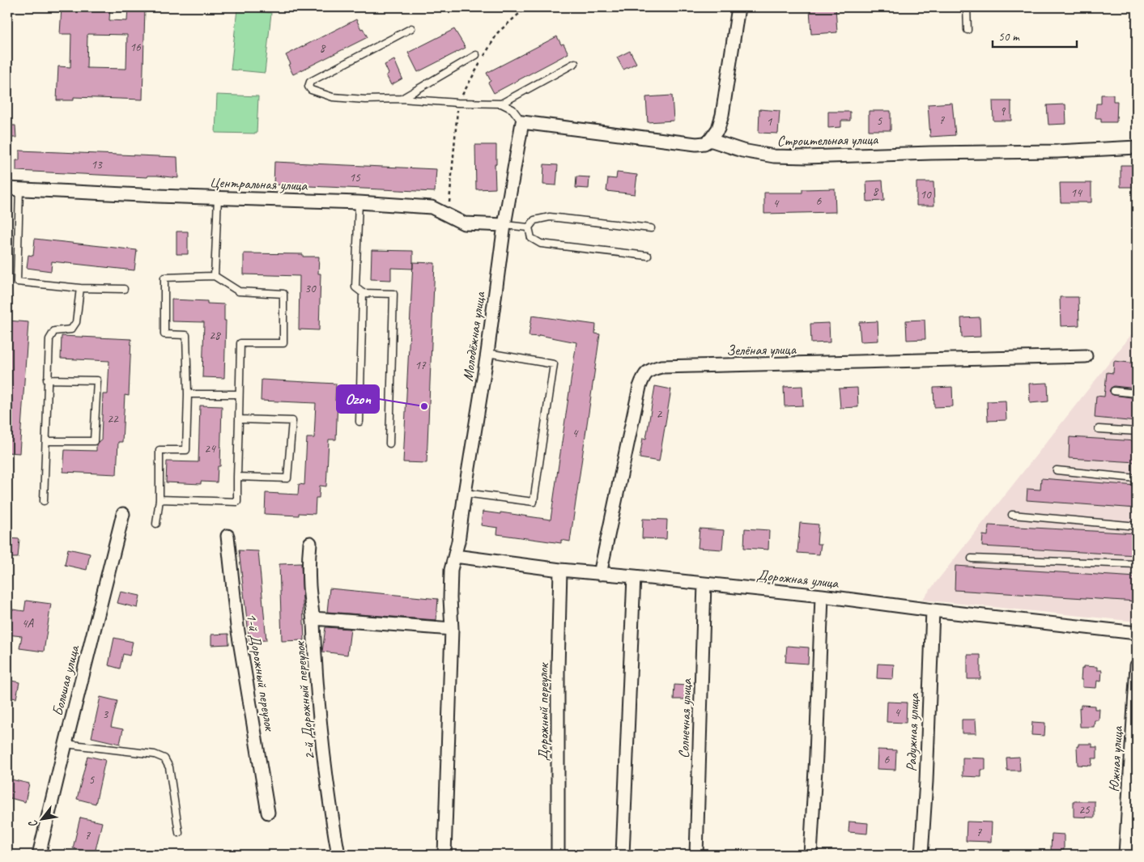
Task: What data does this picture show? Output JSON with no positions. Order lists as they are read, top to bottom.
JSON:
{
  "streets": {
    "street": [
      "Строительная улица",
      "Центральная улица",
      "Молодёжная улица",
      "Зелёная улица",
      "Дорожная улица",
      "1-й Дорожный переулок",
      "Большая улица",
      "2-й Дорожный переулок",
      "Дорожный переулок",
      "Солнечная улица",
      "Радужная улица",
      "Южная улица"
    ]
  },
  "crossings": [
    ["Центральная улица", "Молодёжная улица"],
    ["Молодёжная улица", "Дорожная улица"],
    ["Зелёная улица", "Дорожная улица"],
    ["Дорожная улица", "Дорожный переулок"],
    ["Дорожная улица", "Солнечная улица"],
    ["Дорожная улица", "Радужная улица"]
  ],
  "places": ["Ozon"],
  "house_numbers": [
    "16",
    "8",
    "9",
    "7",
    "5",
    "1",
    "13",
    "15",
    "8",
    "14",
    "10",
    "6",
    "4",
    "30",
    "28",
    "17",
    "2",
    "22",
    "4",
    "24",
    "4А",
    "4",
    "3",
    "6",
    "5",
    "25",
    "7",
    "7"
  ],
  "scale_bar": "50 m",
  "north": "bottom left"
}
